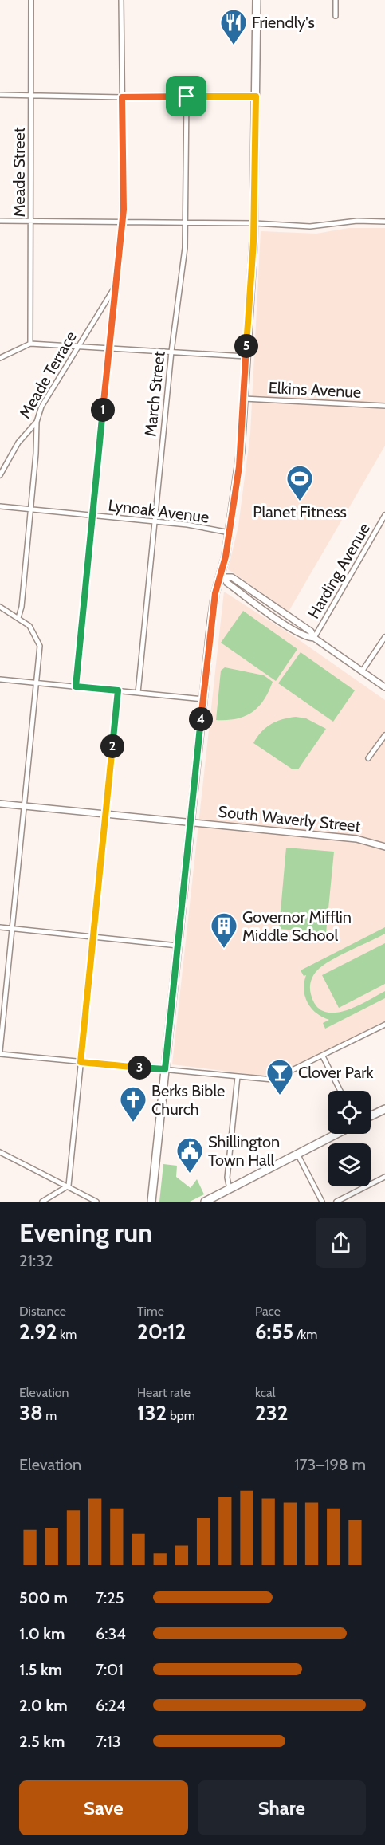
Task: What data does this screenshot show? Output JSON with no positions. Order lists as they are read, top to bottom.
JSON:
{
  "streets": {
    "street": [
      "Meade Street",
      "Meade Terrace",
      "Elkins Avenue",
      "March Street",
      "Lynoak Avenue",
      "Harding Avenue",
      "South Waverly Street"
    ]
  },
  "crossings": [
    ["March Street", "Lynoak Avenue"]
  ],
  "places": {
    "restaurant": ["Friendly's"],
    "sports": ["Planet Fitness"],
    "building": ["Governor Mifflin Middle School"],
    "bar": ["Clover Park"],
    "church": ["Berks Bible Church"],
    "public building": ["Shillington Town Hall"]
  },
  "page": {
    "pins": [
      "5",
      "1",
      "4",
      "2",
      "3"
    ],
    "heading": ["Evening run", "21:32"],
    "stats": [
      ["Distance", "2.92 km"],
      ["Time", "20:12"],
      ["Pace", "6:55 /km"],
      ["Elevation", "38 m"],
      ["Heart rate", "132 bpm"],
      ["kcal", "232"]
    ],
    "chart": ["Elevation", "173–198 m"],
    "list": [
      {
        "name": "500 m",
        "note": "7:25"
      },
      {
        "name": "1.0 km",
        "note": "6:34"
      },
      {
        "name": "1.5 km",
        "note": "7:01"
      },
      {
        "name": "2.0 km",
        "note": "6:24"
      },
      {
        "name": "2.5 km",
        "note": "7:13"
      }
    ],
    "buttons": ["Save", "Share"]
  }
}
